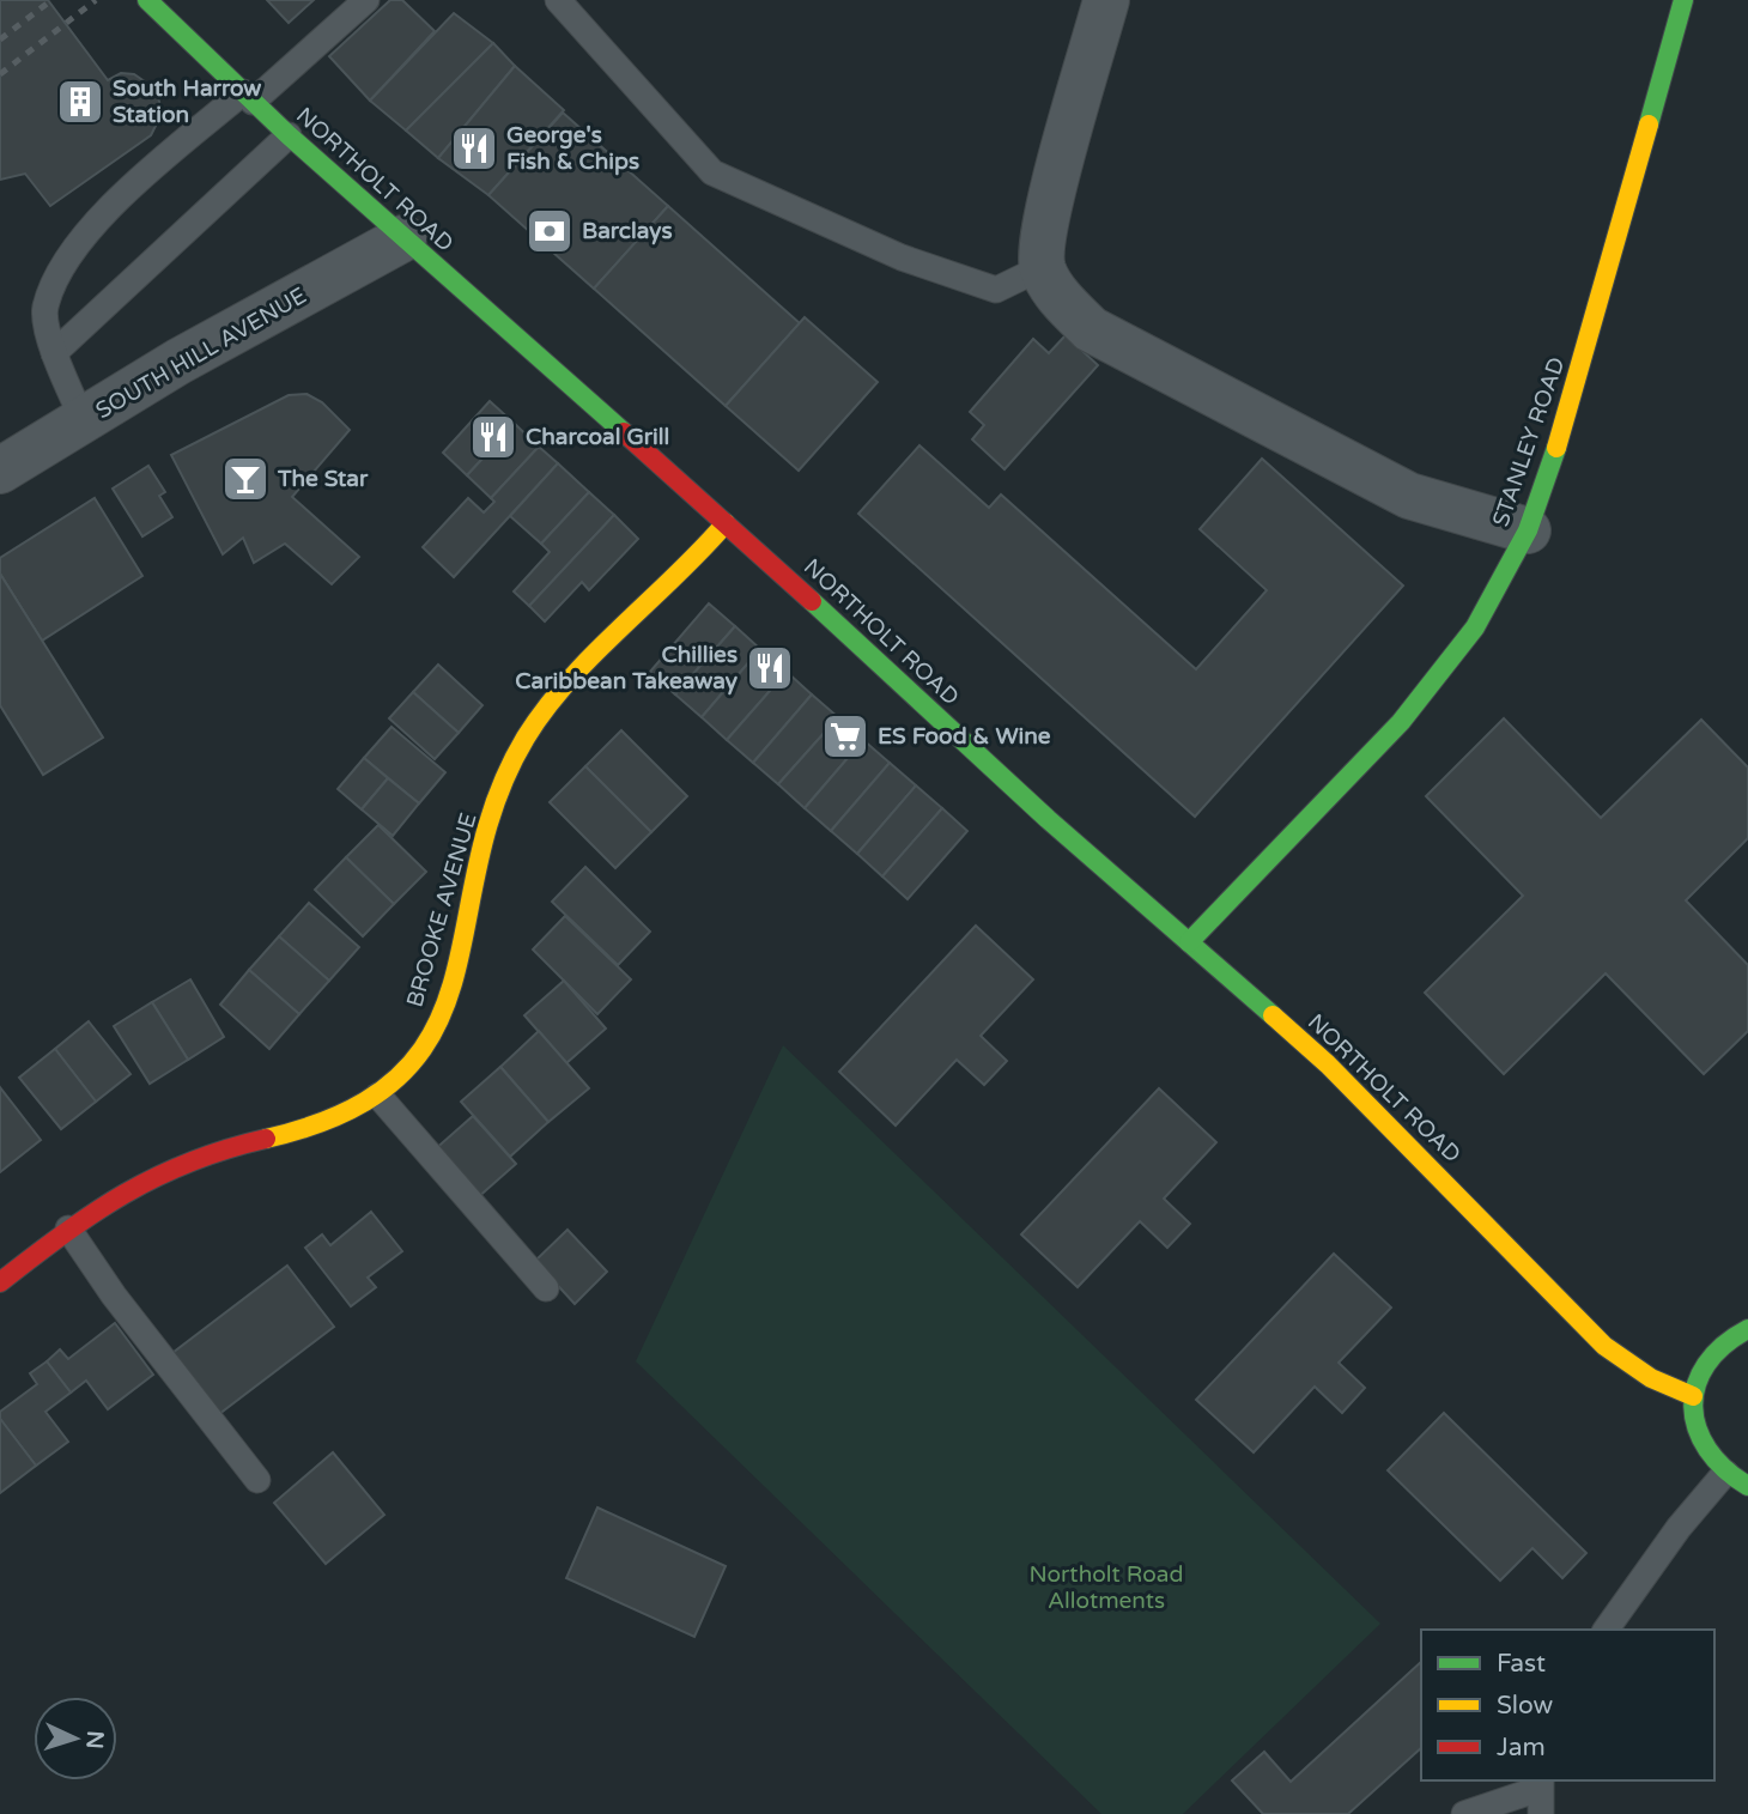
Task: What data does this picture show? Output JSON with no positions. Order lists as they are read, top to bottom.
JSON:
{
  "streets": {
    "main road": ["NORTHOLT ROAD", "STANLEY ROAD", "BROOKE AVENUE"],
    "street": ["SOUTH HILL AVENUE"]
  },
  "crossings": [
    ["NORTHOLT ROAD", "SOUTH HILL AVENUE"],
    ["NORTHOLT ROAD", "STANLEY ROAD"],
    ["NORTHOLT ROAD", "BROOKE AVENUE"]
  ],
  "parks": ["Northolt Road Allotments"],
  "places": {
    "building": ["South Harrow Station"],
    "restaurant": ["George's Fish & Chips", "Charcoal Grill", "Chillies Caribbean Takeaway"],
    "bank": ["Barclays"],
    "bar": ["The Star"],
    "supermarket": ["ES Food & Wine"]
  },
  "legend": ["Fast", "Slow", "Jam"],
  "north": "right"
}
